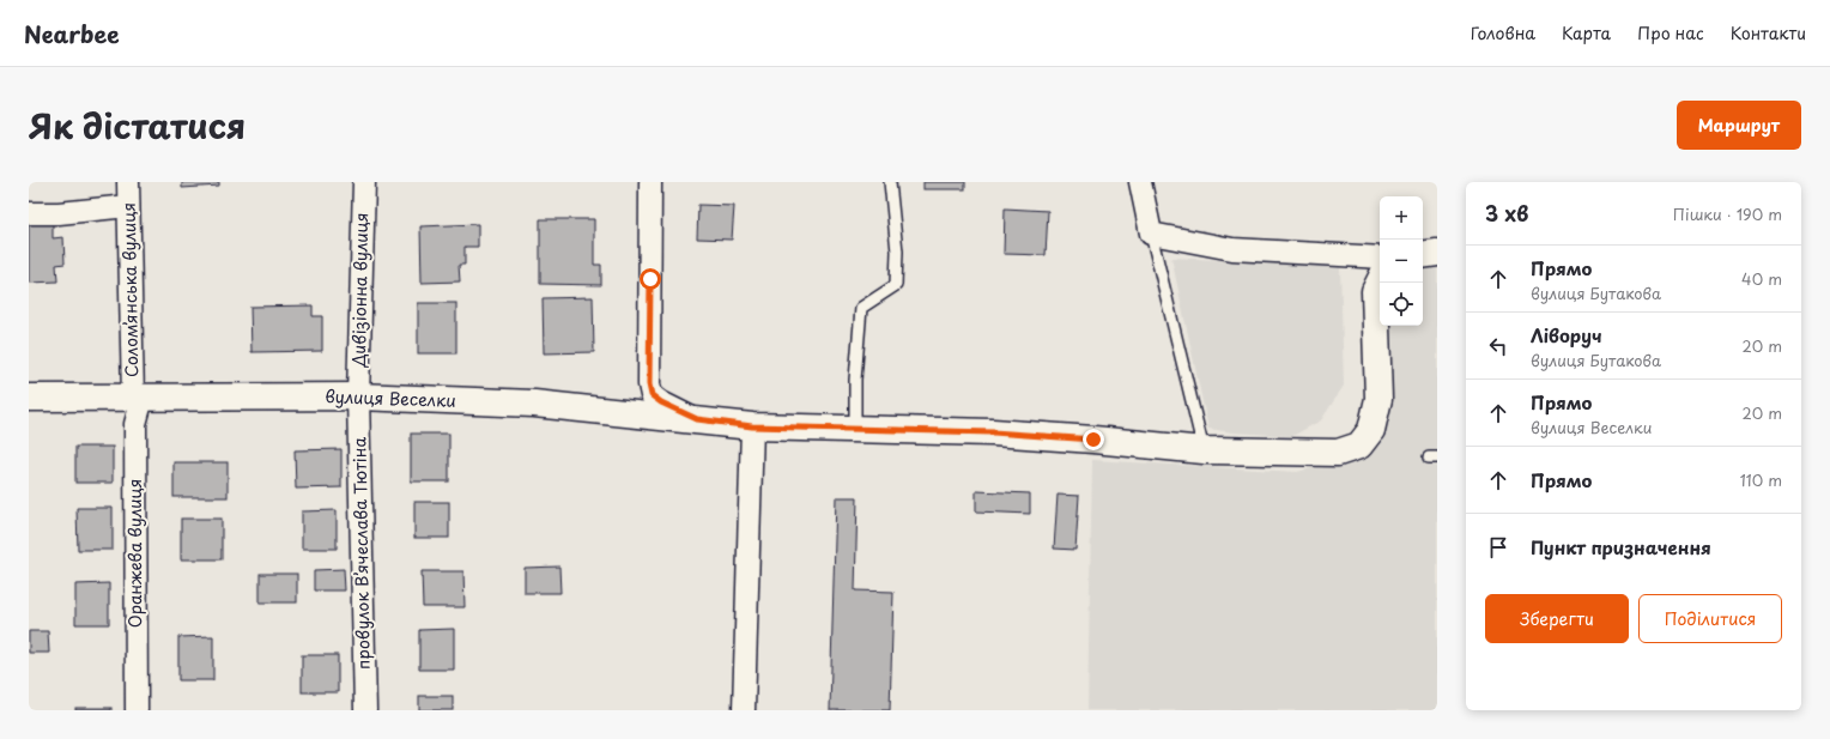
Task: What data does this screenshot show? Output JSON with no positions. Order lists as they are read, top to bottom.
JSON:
{
  "streets": {
    "street": [
      "Соломʼянська вулиця",
      "Дивізіонна вулиця",
      "вулиця Веселки",
      "Оранжева вулиця",
      "провулок Вʼячеслава Тютіна"
    ]
  },
  "crossings": [
    ["Соломʼянська вулиця", "вулиця Веселки"],
    ["Соломʼянська вулиця", "Оранжева вулиця"],
    ["Дивізіонна вулиця", "вулиця Веселки"],
    ["Дивізіонна вулиця", "провулок Вʼячеслава Тютіна"],
    ["вулиця Веселки", "Оранжева вулиця"],
    ["вулиця Веселки", "провулок Вʼячеслава Тютіна"]
  ],
  "page": {
    "header": "Nearbee",
    "nav": [
      "Головна",
      "Карта",
      "Про нас",
      "Контакти"
    ],
    "title": "Як дістатися",
    "buttons": [
      "Маршрут",
      ["Зберегти", "Поділитися"]
    ],
    "heading": ["3 хв", "Пішки · 190 m"],
    "map_buttons": ["+", "−"],
    "list": [
      ["Прямо", "вулиця Бутакова", "40 m"],
      ["Ліворуч", "вулиця Бутакова", "20 m"],
      ["Прямо", "вулиця Веселки", "20 m"],
      ["Прямо", "110 m"],
      "Пункт призначення"
    ]
  }
}
